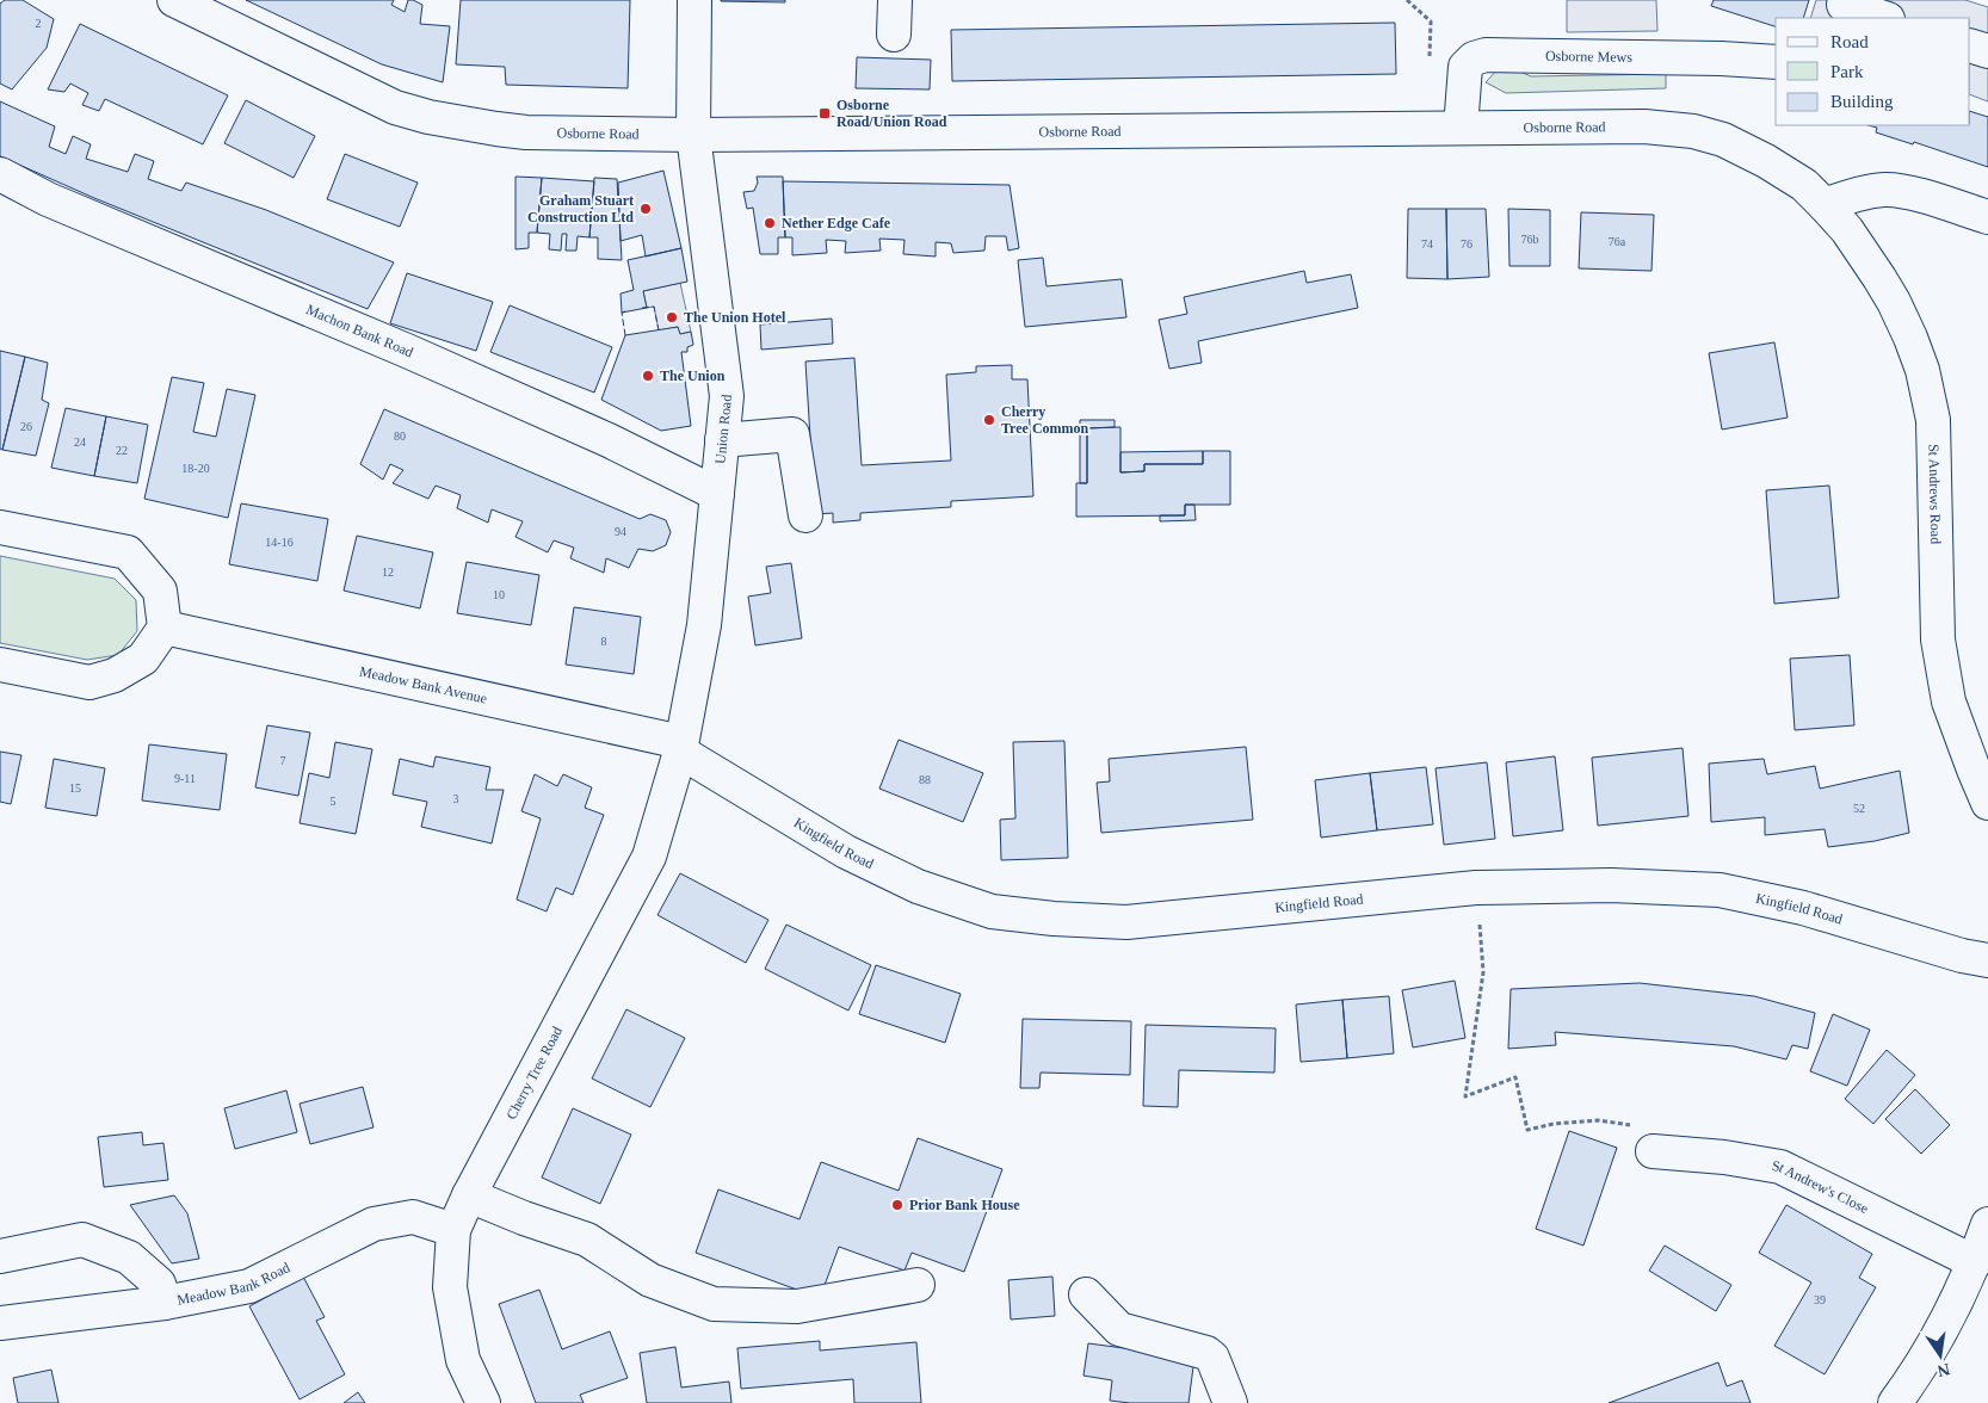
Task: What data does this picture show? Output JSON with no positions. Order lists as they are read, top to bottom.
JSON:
{
  "streets": {
    "street": [
      "Osborne Mews",
      "Osborne Road",
      "Machon Bank Road",
      "Union Road",
      "St Andrews Road",
      "Meadow Bank Avenue",
      "Kingfield Road",
      "Cherry Tree Road",
      "St Andrew's Close",
      "Meadow Bank Road"
    ]
  },
  "crossings": [
    ["Osborne Mews", "Osborne Road"],
    ["Osborne Road", "Union Road"],
    ["Osborne Road", "St Andrews Road"],
    ["Machon Bank Road", "Union Road"],
    ["Union Road", "Meadow Bank Avenue"],
    ["Union Road", "Kingfield Road"],
    ["Union Road", "Cherry Tree Road"],
    ["Meadow Bank Avenue", "Kingfield Road"],
    ["Meadow Bank Avenue", "Cherry Tree Road"],
    ["Kingfield Road", "Cherry Tree Road"],
    ["Cherry Tree Road", "Meadow Bank Road"]
  ],
  "places": {
    "transit": ["Osborne Road/Union Road"],
    "other": [
      "Graham Stuart Construction Ltd",
      "Nether Edge Cafe",
      "The Union Hotel",
      "The Union",
      "Cherry Tree Common",
      "Prior Bank House"
    ]
  },
  "house_numbers": [
    "2",
    "76b",
    "76a",
    "74",
    "76",
    "26",
    "80",
    "24",
    "22",
    "18-20",
    "94",
    "14-16",
    "12",
    "10",
    "8",
    "7",
    "9-11",
    "88",
    "15",
    "3",
    "5",
    "52",
    "39"
  ],
  "legend": ["Road", "Park", "Building"],
  "north": "bottom"
}
